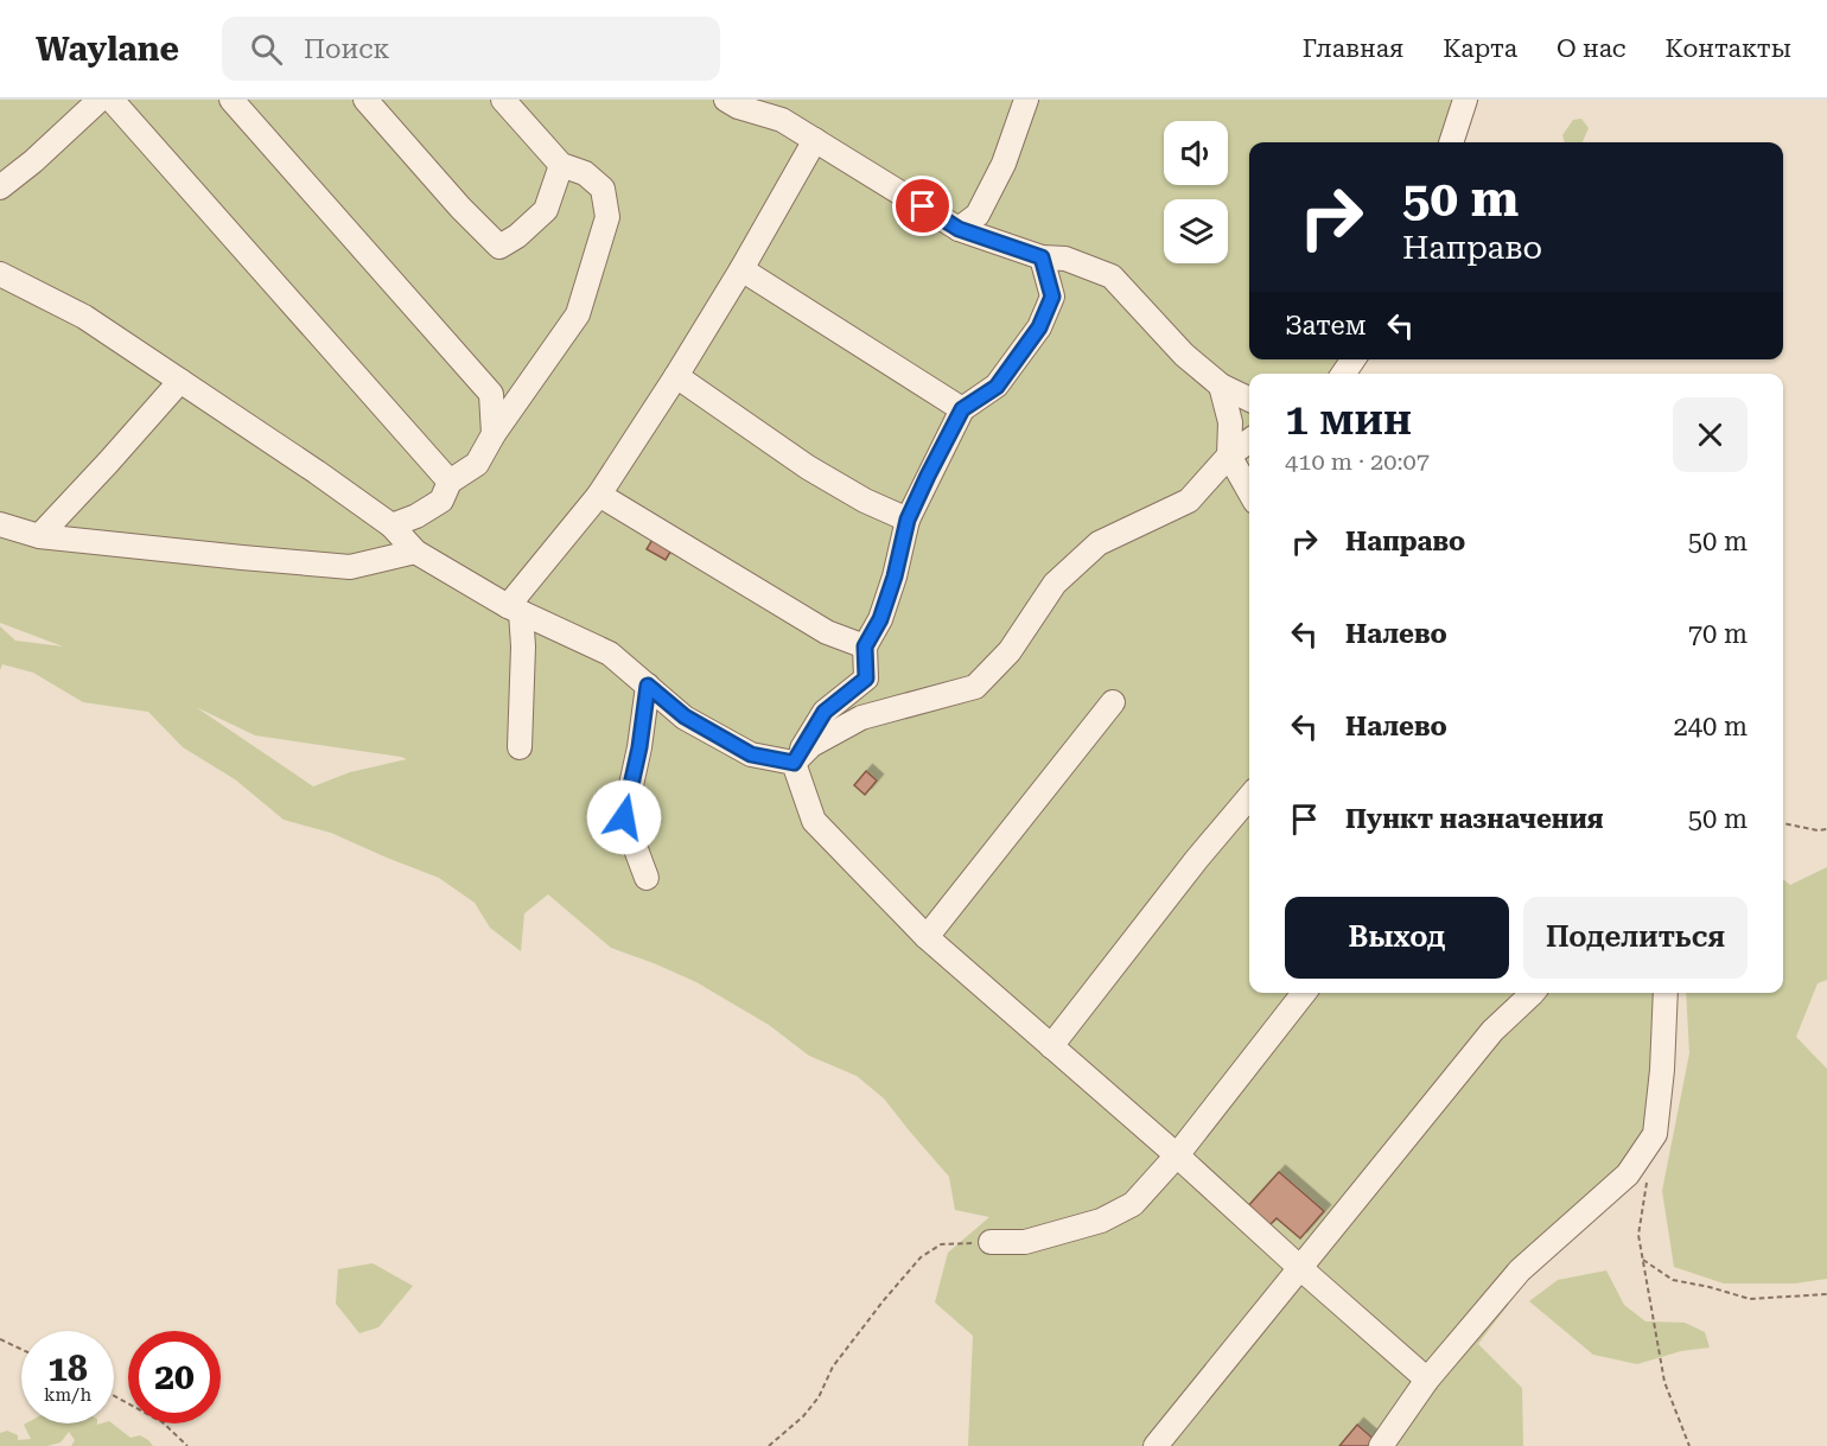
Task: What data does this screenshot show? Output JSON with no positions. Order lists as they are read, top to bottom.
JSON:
{
  "page": {
    "header": "Waylane",
    "search": "Поиск",
    "nav": [
      "Главная",
      "Карта",
      "О нас",
      "Контакты"
    ],
    "turn": ["50 m", "Направо"],
    "then": "Затем",
    "heading": ["1 мин", "410 m · 20:07"],
    "list": [
      {
        "name": "Направо",
        "value": "50 m"
      },
      {
        "name": "Налево",
        "value": "70 m"
      },
      {
        "name": "Налево",
        "value": "240 m"
      },
      {
        "name": "Пункт назначения",
        "value": "50 m"
      }
    ],
    "buttons": ["Выход", "Поделиться"],
    "speed": "18 km/h",
    "limit": "20"
  }
}
